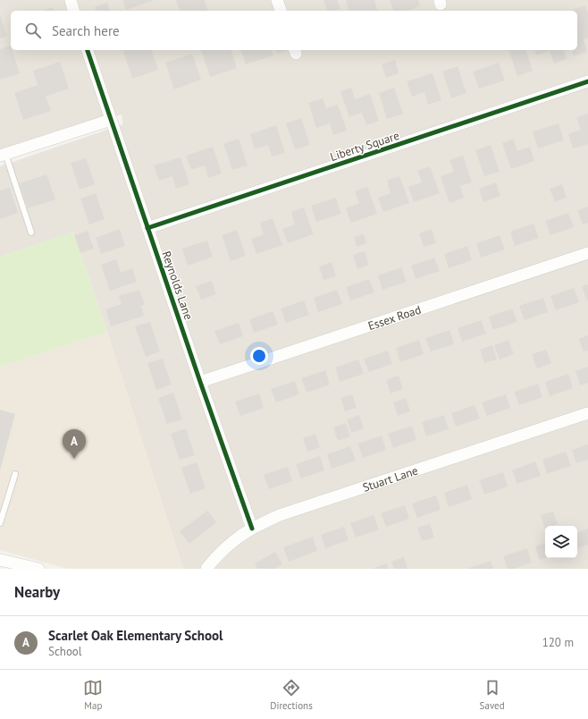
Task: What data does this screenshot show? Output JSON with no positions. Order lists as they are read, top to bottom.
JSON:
{
  "streets": {
    "street": [
      "Liberty Square",
      "Reynolds Lane",
      "Essex Road",
      "Stuart Lane"
    ]
  },
  "crossings": [
    ["Liberty Square", "Reynolds Lane"],
    ["Reynolds Lane", "Essex Road"],
    ["Reynolds Lane", "Stuart Lane"]
  ],
  "page": {
    "search": "Search here",
    "pins": "A",
    "heading": "Nearby",
    "list": [
      {
        "mark": "A",
        "name": "Scarlet Oak Elementary School",
        "note": "School",
        "value": "120 m"
      }
    ],
    "nav": ["Map", "Directions", "Saved"]
  }
}
